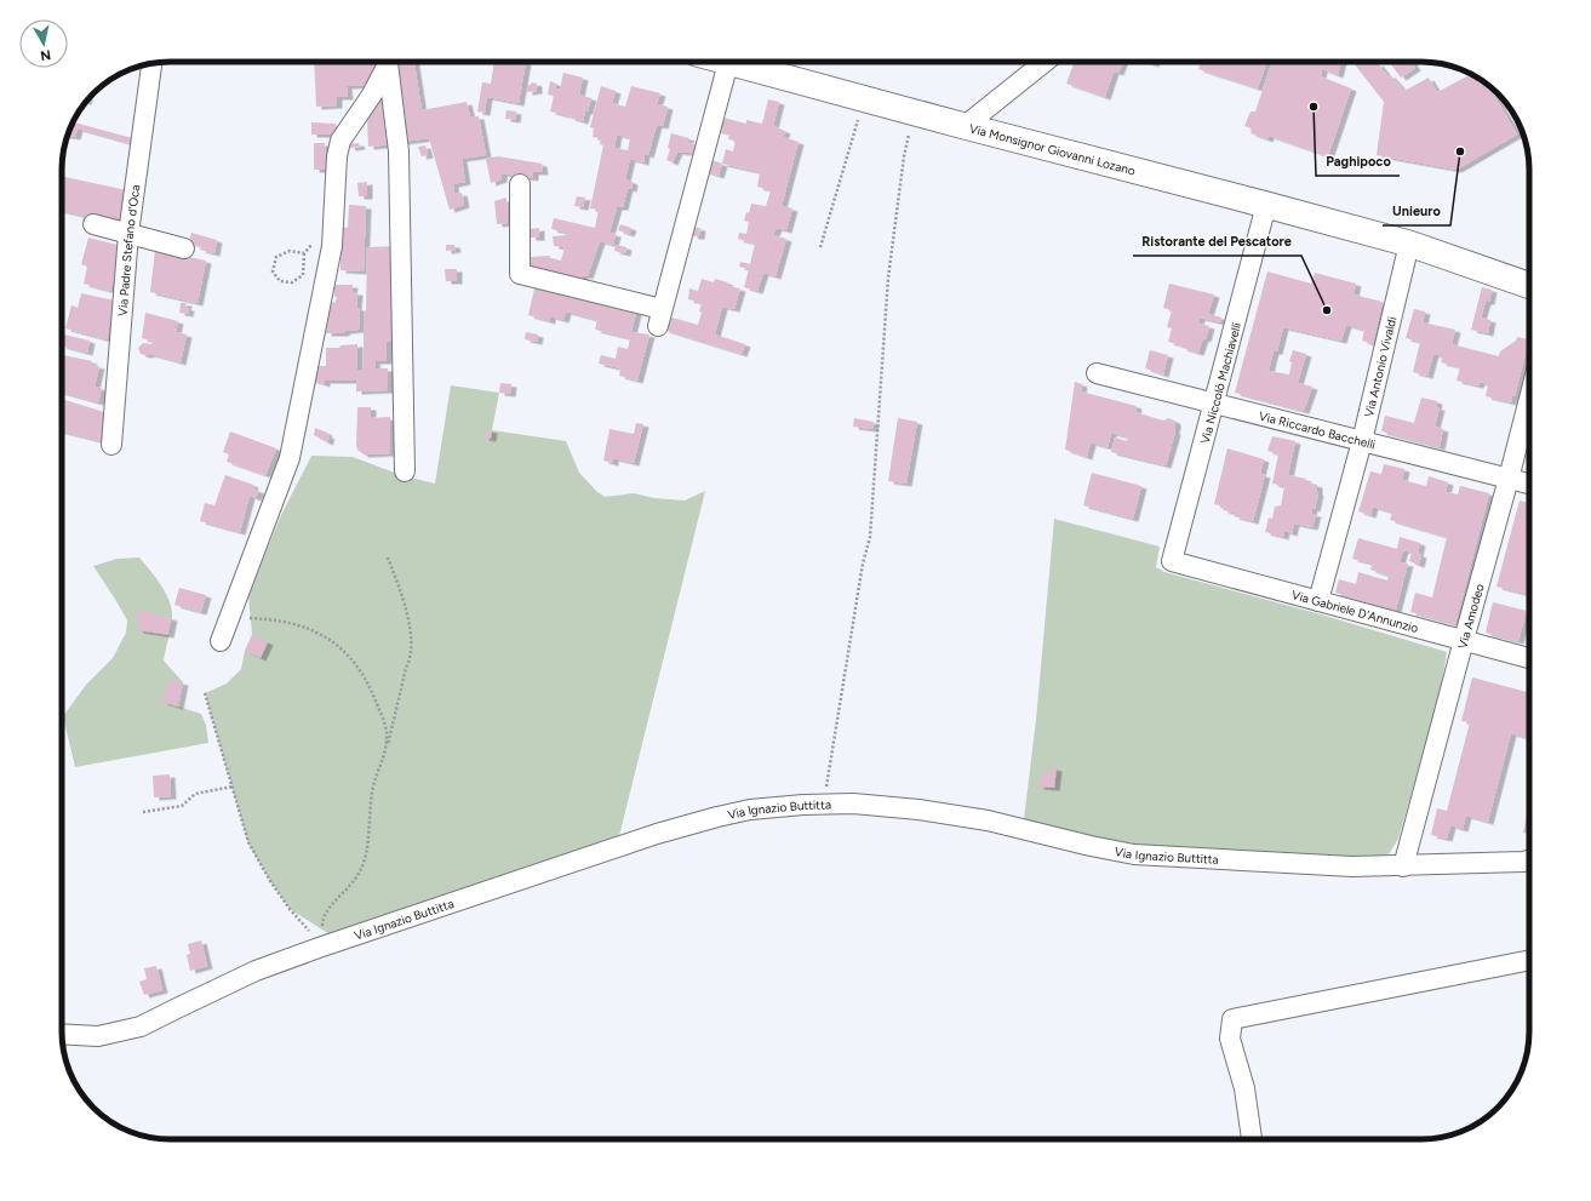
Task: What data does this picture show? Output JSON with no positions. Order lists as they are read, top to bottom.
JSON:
{
  "streets": {
    "main road": ["Via Monsignor Giovanni Lozano"],
    "street": [
      "Via Padre Stefano d'Oca",
      "Via Antonio Vivaldi",
      "Via Niccolò Machiavelli",
      "Via Riccardo Bacchelli",
      "Via Gabriele D'Annunzio",
      "Via Amodeo",
      "Via Ignazio Buttitta"
    ]
  },
  "crossings": [
    ["Via Monsignor Giovanni Lozano", "Via Antonio Vivaldi"],
    ["Via Monsignor Giovanni Lozano", "Via Niccolò Machiavelli"],
    ["Via Antonio Vivaldi", "Via Riccardo Bacchelli"],
    ["Via Antonio Vivaldi", "Via Gabriele D'Annunzio"],
    ["Via Niccolò Machiavelli", "Via Riccardo Bacchelli"],
    ["Via Niccolò Machiavelli", "Via Gabriele D'Annunzio"],
    ["Via Riccardo Bacchelli", "Via Amodeo"],
    ["Via Gabriele D'Annunzio", "Via Amodeo"],
    ["Via Amodeo", "Via Ignazio Buttitta"]
  ],
  "places": ["Paghipoco", "Unieuro", "Ristorante del Pescatore"],
  "north": "bottom"
}
